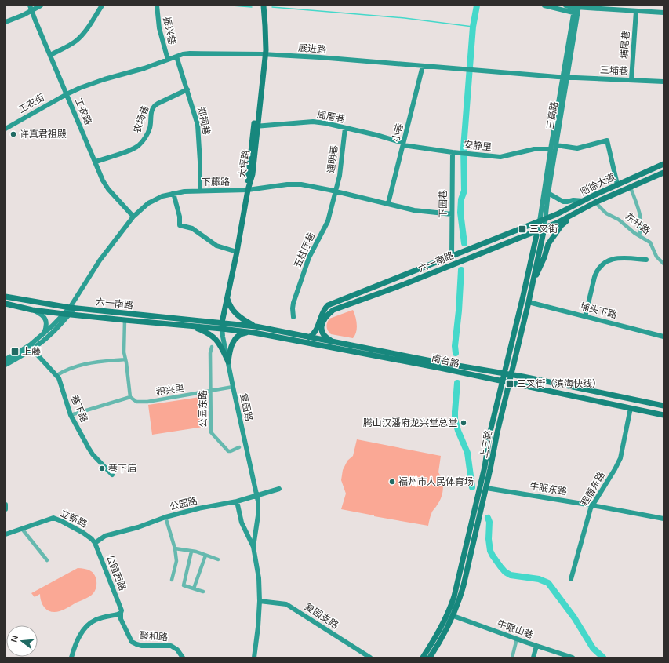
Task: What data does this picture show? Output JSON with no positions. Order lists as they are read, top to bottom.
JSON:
{
  "streets": {
    "main road": [
      "大坪路",
      "则徐大道",
      "六一南路",
      "南台路",
      "上三路"
    ],
    "street": [
      "振兴巷",
      "埔尾巷",
      "展进路",
      "三埔巷",
      "工农街",
      "工农路",
      "三高路",
      "周厝巷",
      "农场巷",
      "郑祠巷",
      "小巷",
      "安静里",
      "通明巷",
      "下藤路",
      "下园巷",
      "东升路",
      "五柱厅巷",
      "埔头下路",
      "积兴里",
      "复园路",
      "巷下路",
      "公园东路",
      "牛眠东路",
      "程厝东路",
      "公园路",
      "立新路",
      "公园西路",
      "复园支路",
      "牛眠山巷",
      "聚和路"
    ]
  },
  "crossings": [
    ["振兴巷", "展进路"],
    ["埔尾巷", "三埔巷"],
    ["展进路", "三埔巷"],
    ["展进路", "工农街"],
    ["展进路", "工农路"],
    ["展进路", "三高路"],
    ["展进路", "郑祠巷"],
    ["展进路", "小巷"],
    ["展进路", "大坪路"],
    ["三埔巷", "三高路"],
    ["工农街", "工农路"],
    ["工农路", "农场巷"],
    ["工农路", "下藤路"],
    ["三高路", "安静里"],
    ["三高路", "则徐大道"],
    ["三高路", "六一南路"],
    ["三高路", "上三路"],
    ["周厝巷", "小巷"],
    ["周厝巷", "安静里"],
    ["周厝巷", "通明巷"],
    ["周厝巷", "大坪路"],
    ["农场巷", "郑祠巷"],
    ["郑祠巷", "下藤路"],
    ["小巷", "安静里"],
    ["小巷", "下藤路"],
    ["安静里", "下园巷"],
    ["通明巷", "下藤路"],
    ["通明巷", "五柱厅巷"],
    ["大坪路", "下藤路"],
    ["大坪路", "六一南路"],
    ["大坪路", "南台路"],
    ["大坪路", "复园路"],
    ["下藤路", "下园巷"],
    ["下藤路", "五柱厅巷"],
    ["下藤路", "六一南路"],
    ["则徐大道", "东升路"],
    ["则徐大道", "六一南路"],
    ["则徐大道", "上三路"],
    ["下园巷", "六一南路"],
    ["六一南路", "南台路"],
    ["六一南路", "复园路"],
    ["六一南路", "上三路"],
    ["埔头下路", "上三路"],
    ["南台路", "复园路"],
    ["南台路", "上三路"],
    ["南台路", "程厝东路"],
    ["积兴里", "复园路"],
    ["积兴里", "公园东路"],
    ["复园路", "公园路"],
    ["上三路", "牛眠东路"],
    ["上三路", "牛眠山巷"],
    ["牛眠东路", "程厝东路"],
    ["公园路", "立新路"],
    ["公园路", "公园西路"],
    ["立新路", "公园西路"],
    ["公园西路", "聚和路"]
  ],
  "places": {
    "other": [
      "许真君祖殿",
      "腾山汉潘府龙兴堂总堂",
      "巷下庙",
      "福州市人民体育场"
    ],
    "transit": ["三叉街", "上藤", "三叉街（滨海快线）"]
  },
  "north": "left"
}
